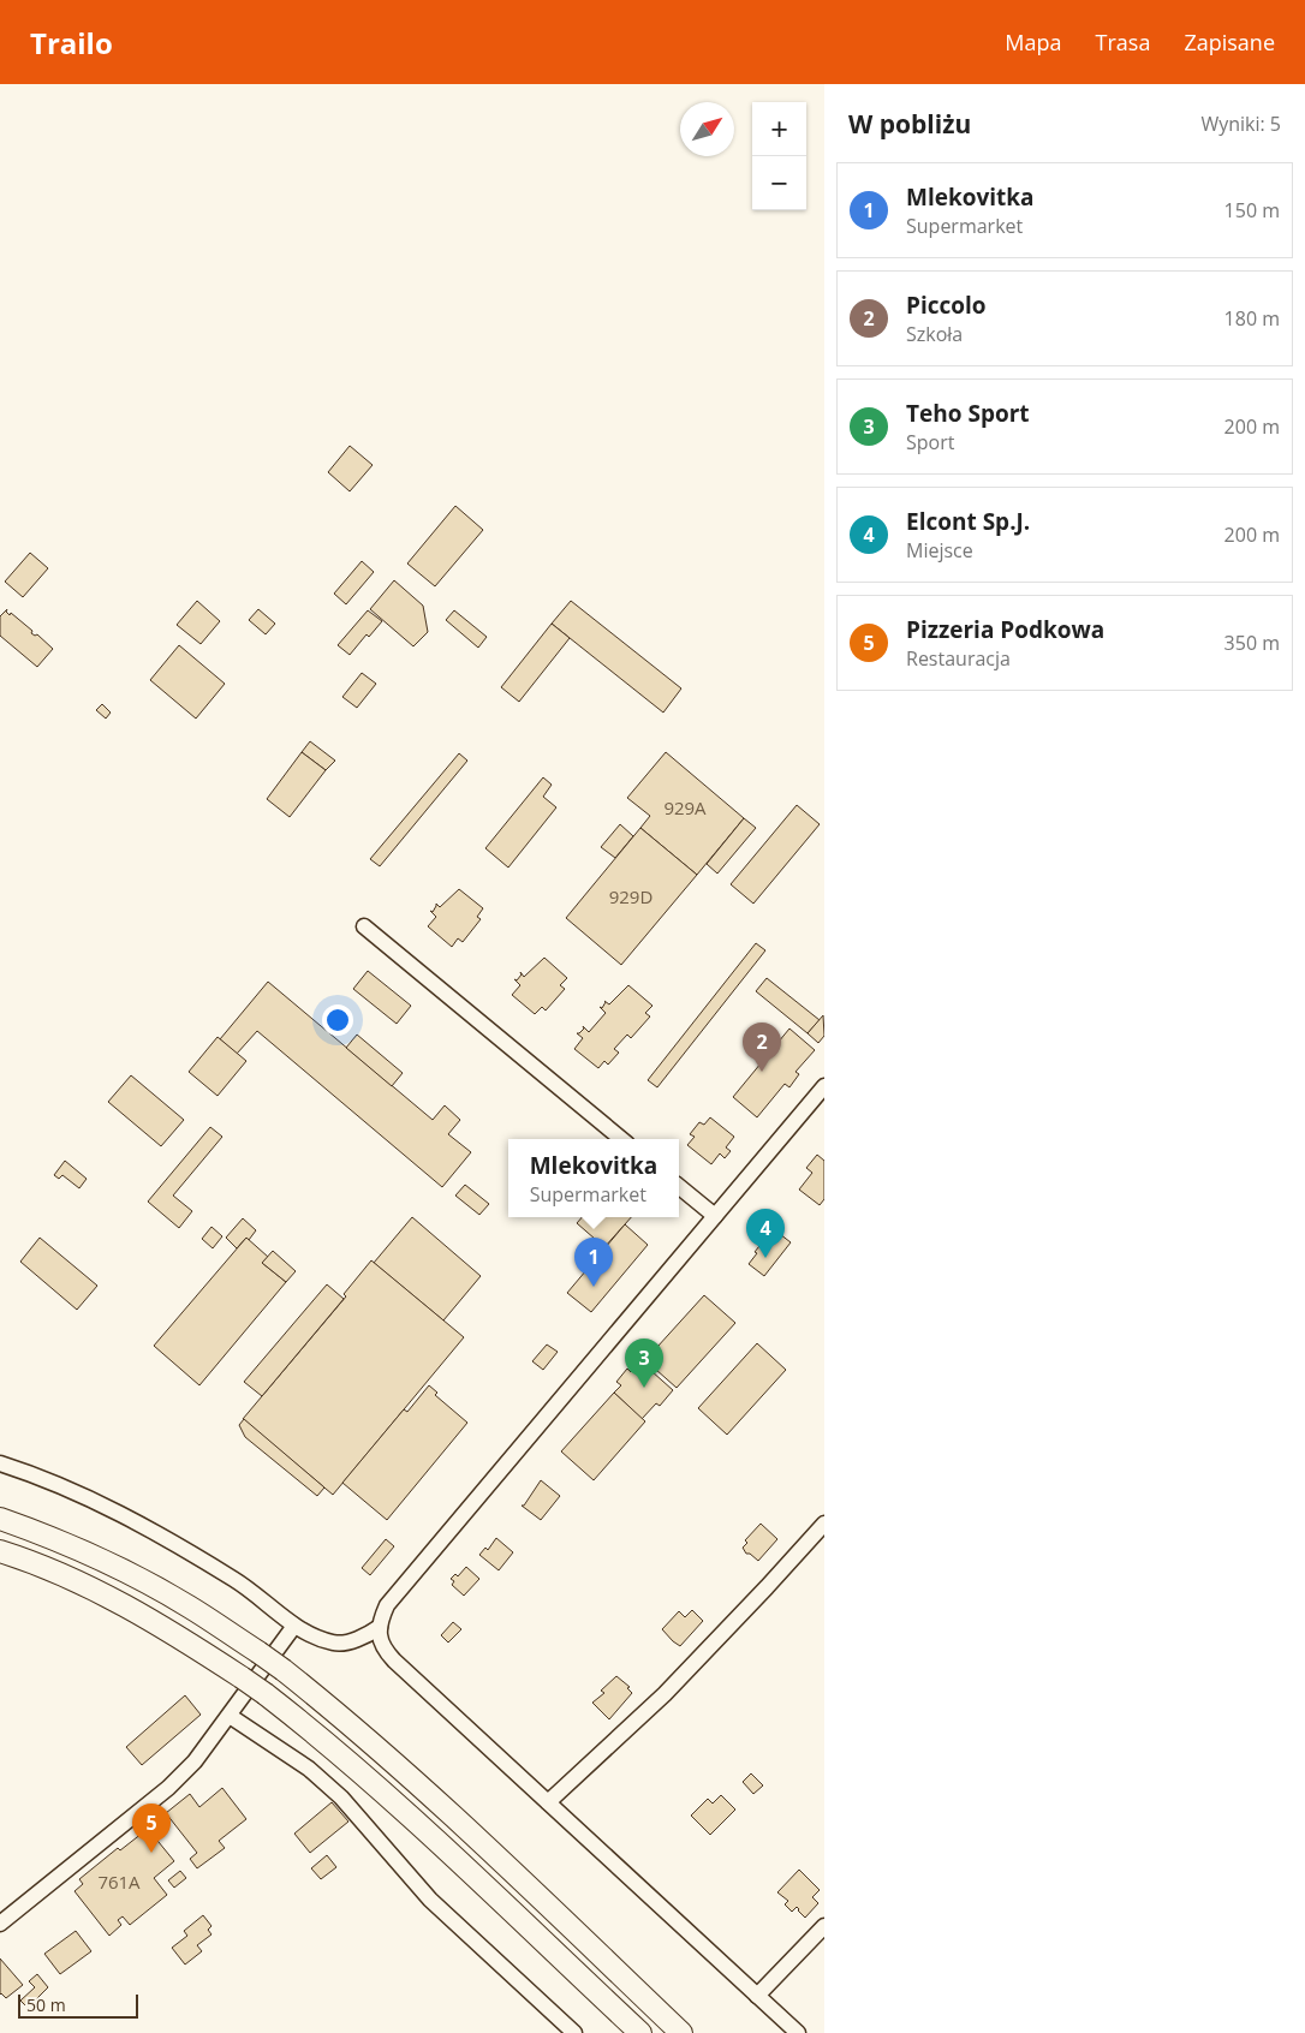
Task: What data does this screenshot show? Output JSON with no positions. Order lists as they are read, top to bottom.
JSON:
{
  "house_numbers": ["929A", "929D", "761A"],
  "scale_bar": "50 m",
  "north": "top right",
  "page": {
    "header": "Trailo",
    "nav": ["Mapa", "Trasa", "Zapisane"],
    "heading": ["W pobliżu", "Wyniki: 5"],
    "map_buttons": ["+", "−"],
    "list": [
      {
        "mark": "1",
        "name": "Mlekovitka",
        "note": "Supermarket",
        "value": "150 m"
      },
      {
        "mark": "2",
        "name": "Piccolo",
        "note": "Szkoła",
        "value": "180 m"
      },
      {
        "mark": "3",
        "name": "Teho Sport",
        "note": "Sport",
        "value": "200 m"
      },
      {
        "mark": "4",
        "name": "Elcont Sp.J.",
        "note": "Miejsce",
        "value": "200 m"
      },
      {
        "mark": "5",
        "name": "Pizzeria Podkowa",
        "note": "Restauracja",
        "value": "350 m"
      }
    ],
    "pins": [
      "2",
      "4",
      "1",
      "3",
      "5"
    ],
    "popup": ["Mlekovitka", "Supermarket"],
    "scale": "50 m"
  }
}
